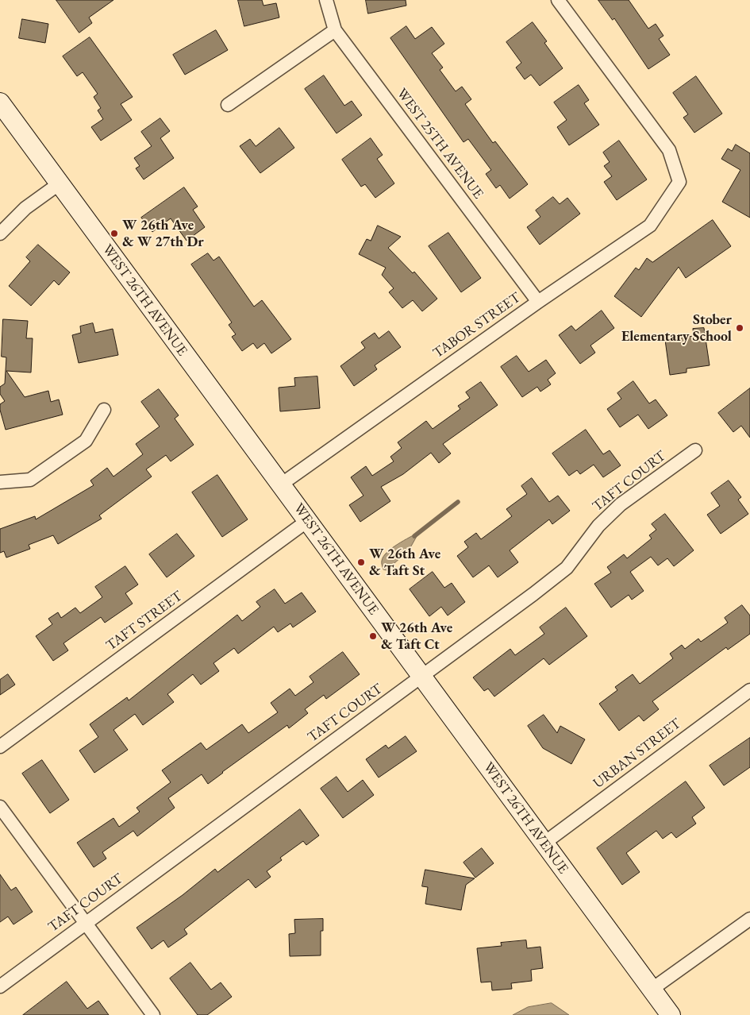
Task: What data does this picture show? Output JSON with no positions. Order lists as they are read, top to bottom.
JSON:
{
  "streets": {
    "street": [
      "WEST 25TH AVENUE",
      "WEST 26TH AVENUE",
      "TABOR STREET",
      "TAFT COURT",
      "TAFT STREET",
      "URBAN STREET"
    ]
  },
  "crossings": [
    ["WEST 25TH AVENUE", "TABOR STREET"],
    ["WEST 26TH AVENUE", "TABOR STREET"],
    ["WEST 26TH AVENUE", "TAFT COURT"],
    ["WEST 26TH AVENUE", "TAFT STREET"],
    ["WEST 26TH AVENUE", "URBAN STREET"]
  ],
  "places": [
    "W 26th Ave & W 27th Dr",
    "Stober Elementary School",
    "W 26th Ave & Taft St",
    "W 26th Ave & Taft Ct"
  ]
}
